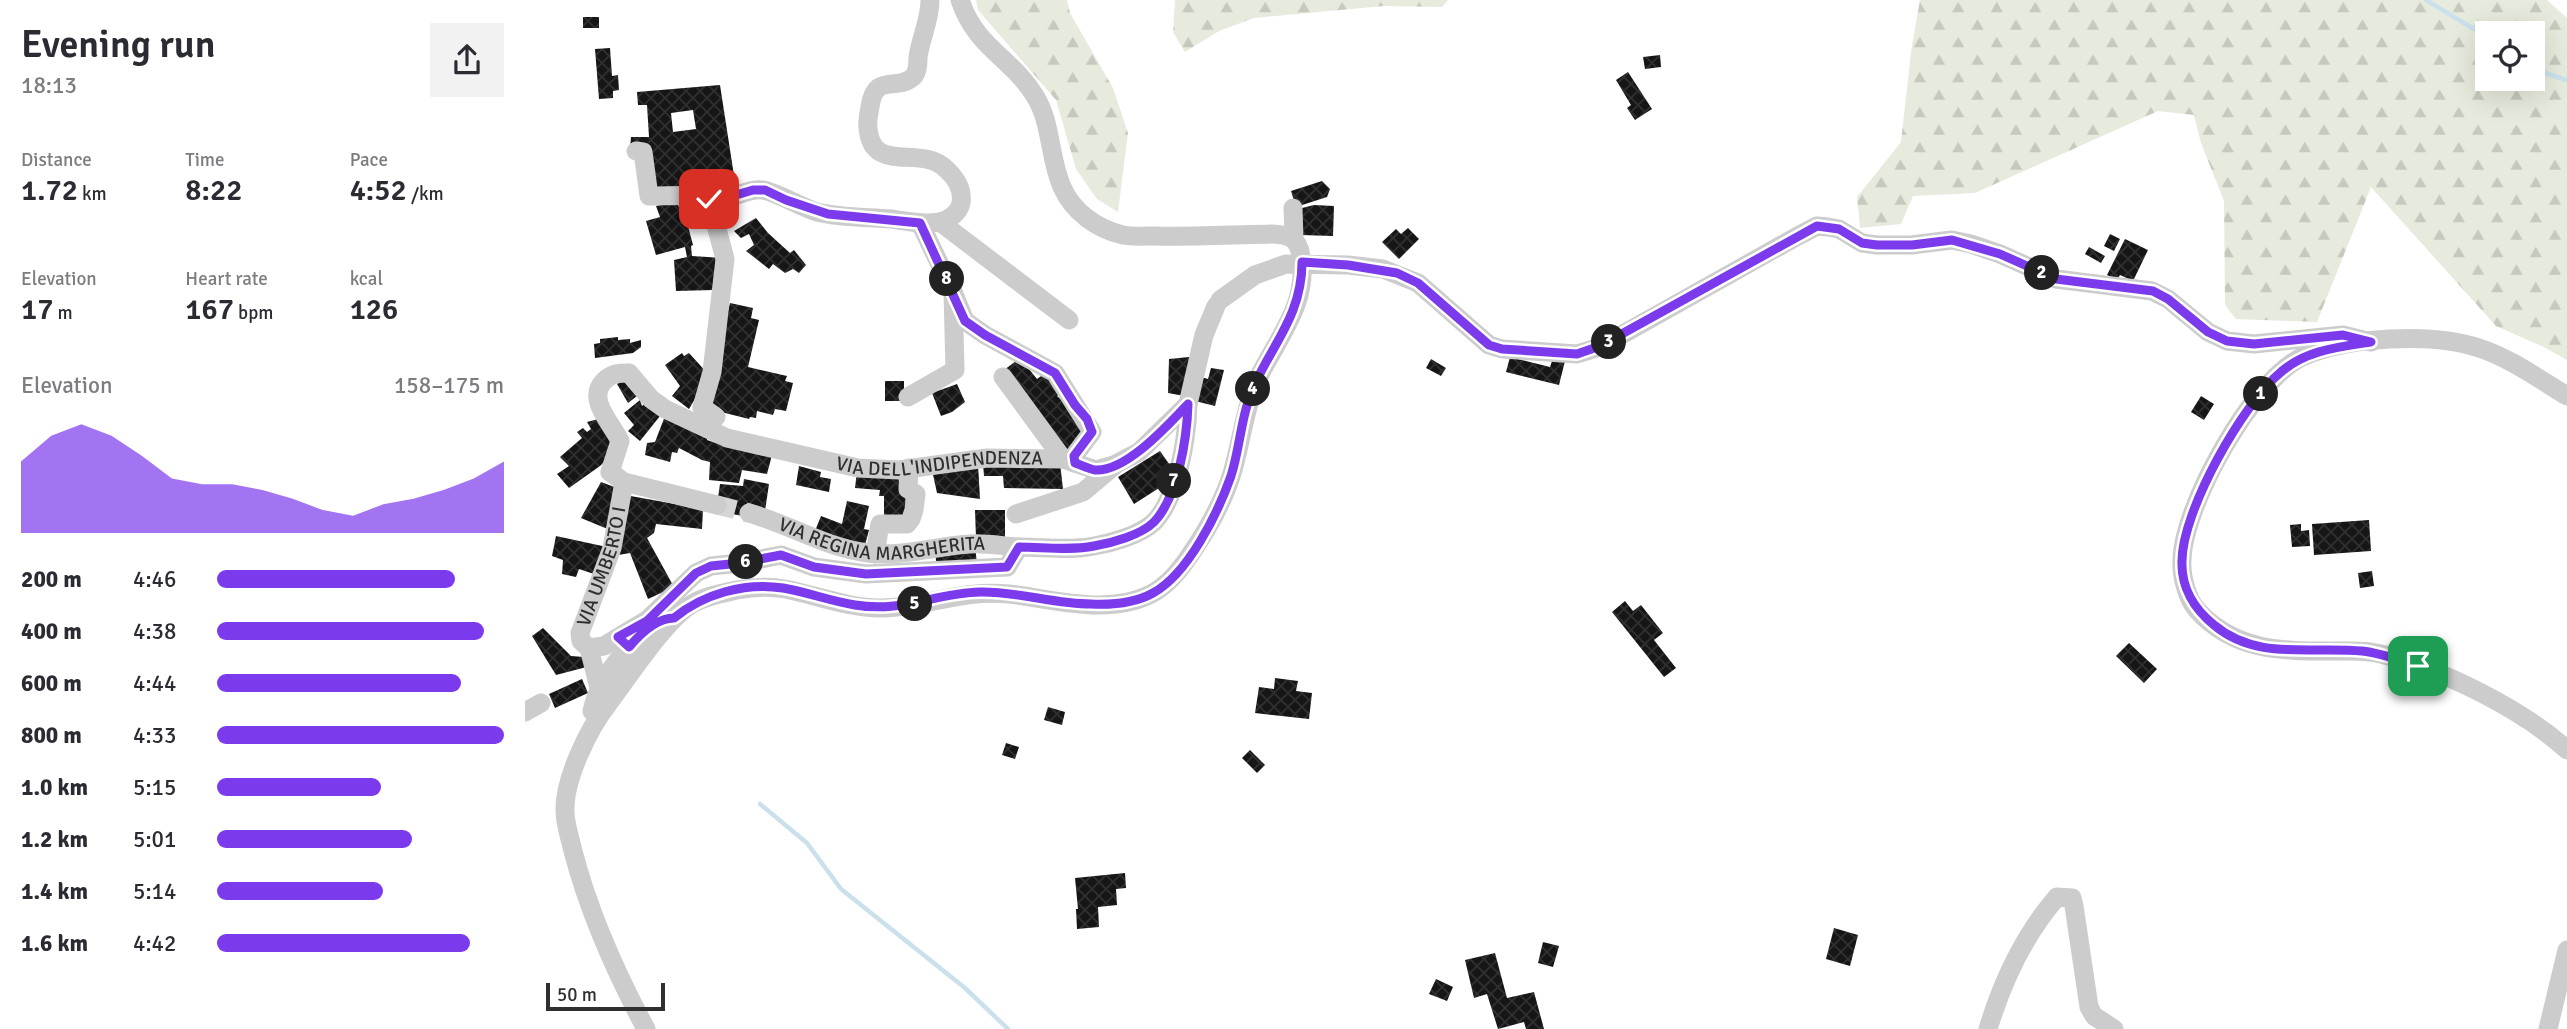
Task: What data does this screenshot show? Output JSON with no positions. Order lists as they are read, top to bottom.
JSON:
{
  "streets": {
    "street": ["VIA DELL'INDIPENDENZA", "VIA REGINA MARGHERITA", "VIA UMBERTO I"]
  },
  "crossings": [
    ["VIA DELL'INDIPENDENZA", "VIA UMBERTO I"]
  ],
  "scale_bar": "50 m",
  "page": {
    "heading": ["Evening run", "18:13"],
    "stats": [
      ["Distance", "1.72 km"],
      ["Time", "8:22"],
      ["Pace", "4:52 /km"],
      ["Elevation", "17 m"],
      ["Heart rate", "167 bpm"],
      ["kcal", "126"]
    ],
    "pins": [
      "2",
      "8",
      "3",
      "4",
      "1",
      "7",
      "6",
      "5"
    ],
    "chart": ["Elevation", "158–175 m"],
    "list": [
      {
        "name": "200 m",
        "note": "4:46"
      },
      {
        "name": "400 m",
        "note": "4:38"
      },
      {
        "name": "600 m",
        "note": "4:44"
      },
      {
        "name": "800 m",
        "note": "4:33"
      },
      {
        "name": "1.0 km",
        "note": "5:15"
      },
      {
        "name": "1.2 km",
        "note": "5:01"
      },
      {
        "name": "1.4 km",
        "note": "5:14"
      },
      {
        "name": "1.6 km",
        "note": "4:42"
      }
    ],
    "scale": "50 m"
  }
}
